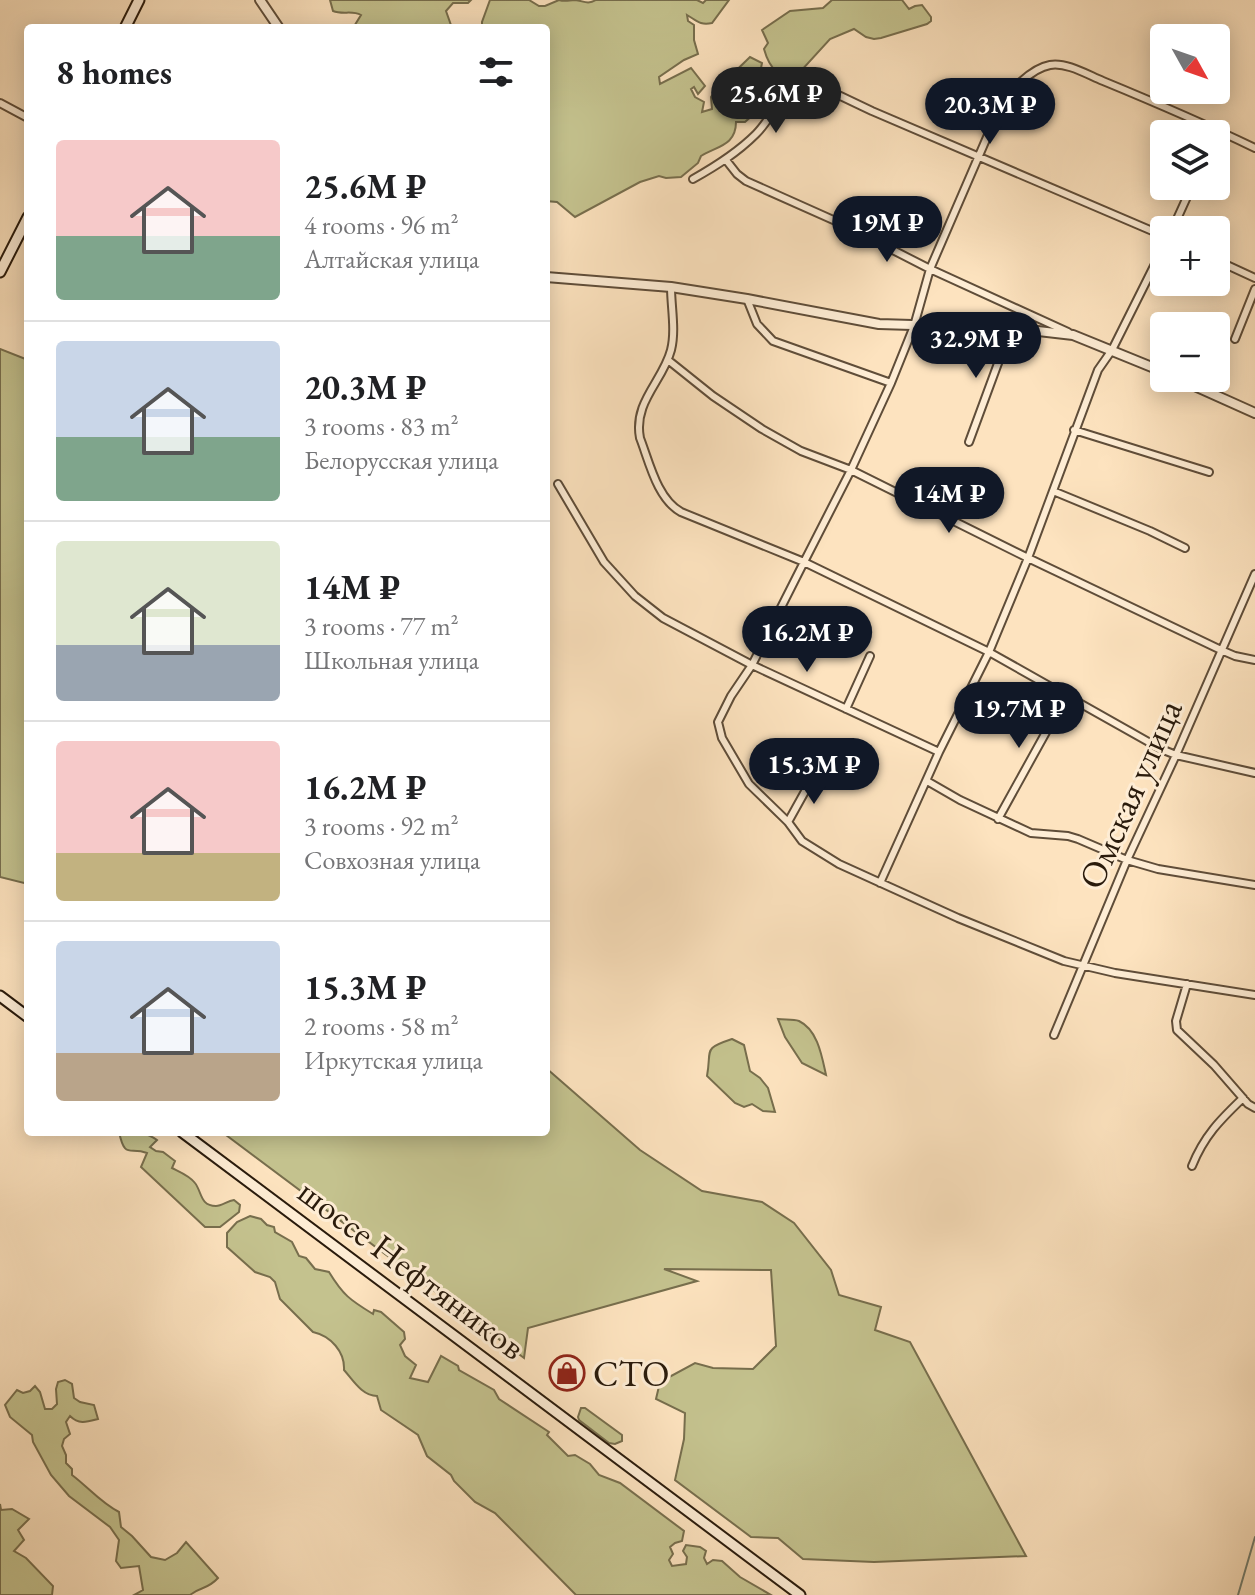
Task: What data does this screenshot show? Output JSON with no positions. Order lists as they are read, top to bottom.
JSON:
{
  "streets": {
    "main road": ["шоссе Нефтяников"],
    "street": ["Омская улица"]
  },
  "places": {
    "shop": ["СТО"]
  },
  "north": "bottom right",
  "page": {
    "map_buttons": ["+", "−"],
    "heading": "8 homes",
    "price": [
      "25.6M ₽",
      "20.3M ₽",
      "19M ₽",
      "32.9M ₽",
      "14M ₽",
      "16.2M ₽",
      "19.7M ₽",
      "15.3M ₽"
    ],
    "list": [
      {
        "name": "25.6M ₽",
        "note": "4 rooms · 96 m² · Алтайская улица"
      },
      {
        "name": "20.3M ₽",
        "note": "3 rooms · 83 m² · Белорусская улица"
      },
      {
        "name": "14M ₽",
        "note": "3 rooms · 77 m² · Школьная улица"
      },
      {
        "name": "16.2M ₽",
        "note": "3 rooms · 92 m² · Совхозная улица"
      },
      {
        "name": "15.3M ₽",
        "note": "2 rooms · 58 m² · Иркутская улица"
      }
    ]
  }
}
